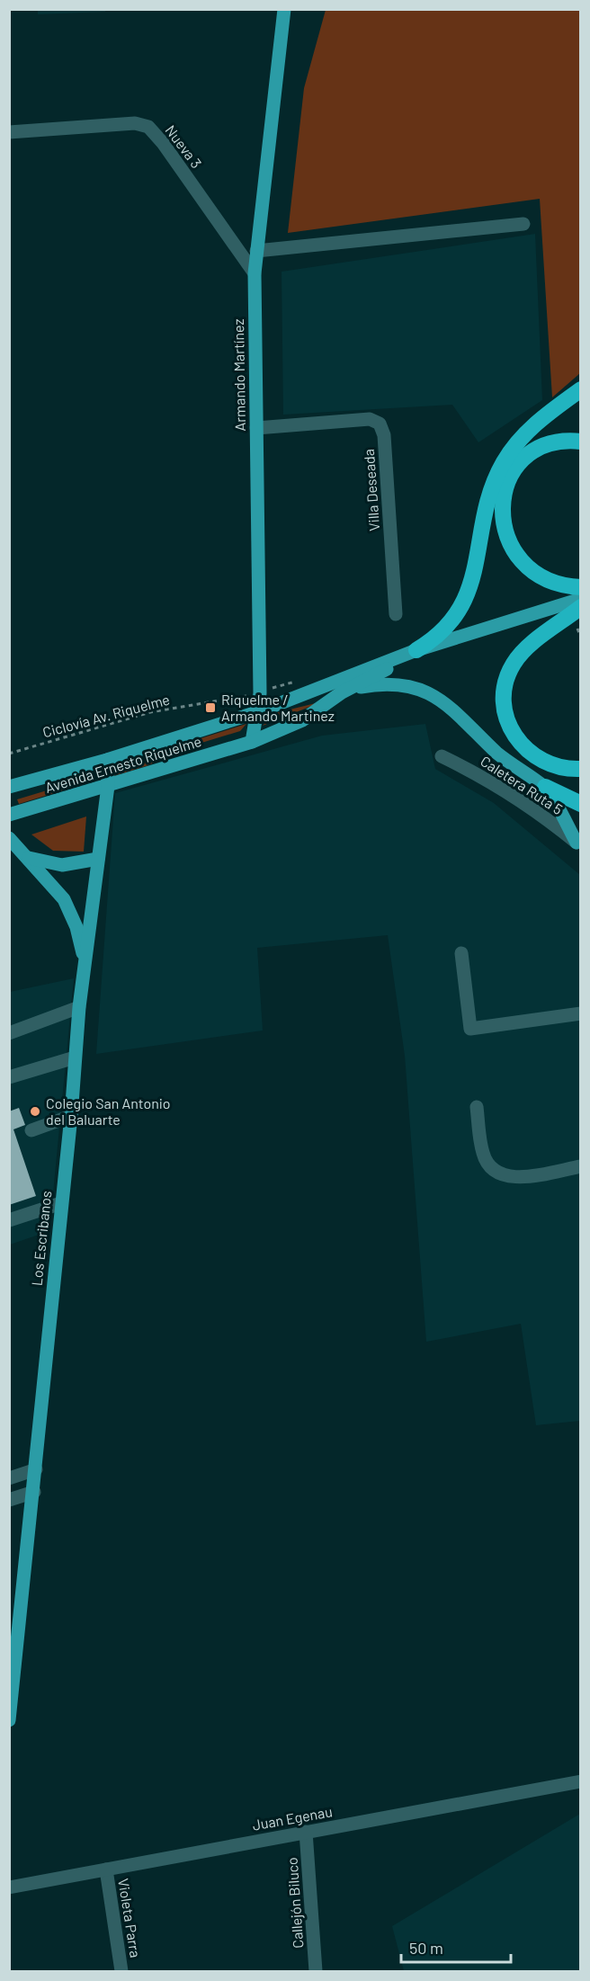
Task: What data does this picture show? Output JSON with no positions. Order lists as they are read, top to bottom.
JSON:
{
  "streets": {
    "main road": ["Armando Martínez", "Avenida Ernesto Riquelme", "Los Escribanos"],
    "street": [
      "Nueva 3",
      "Villa Deseada",
      "Caletera Ruta 5",
      "Juan Egenau",
      "Callejón Biluco",
      "Violeta Parra"
    ],
    "path": ["Ciclovía Av. Riquelme"]
  },
  "crossings": [
    ["Nueva 3", "Armando Martínez"],
    ["Armando Martínez", "Villa Deseada"],
    ["Armando Martínez", "Ciclovía Av. Riquelme"],
    ["Armando Martínez", "Avenida Ernesto Riquelme"],
    ["Avenida Ernesto Riquelme", "Los Escribanos"],
    ["Juan Egenau", "Callejón Biluco"],
    ["Juan Egenau", "Violeta Parra"]
  ],
  "places": {
    "transit": ["Riquelme / Armando Martinez"],
    "other": ["Colegio San Antonio del Baluarte"]
  },
  "scale_bar": "50 m"
}
